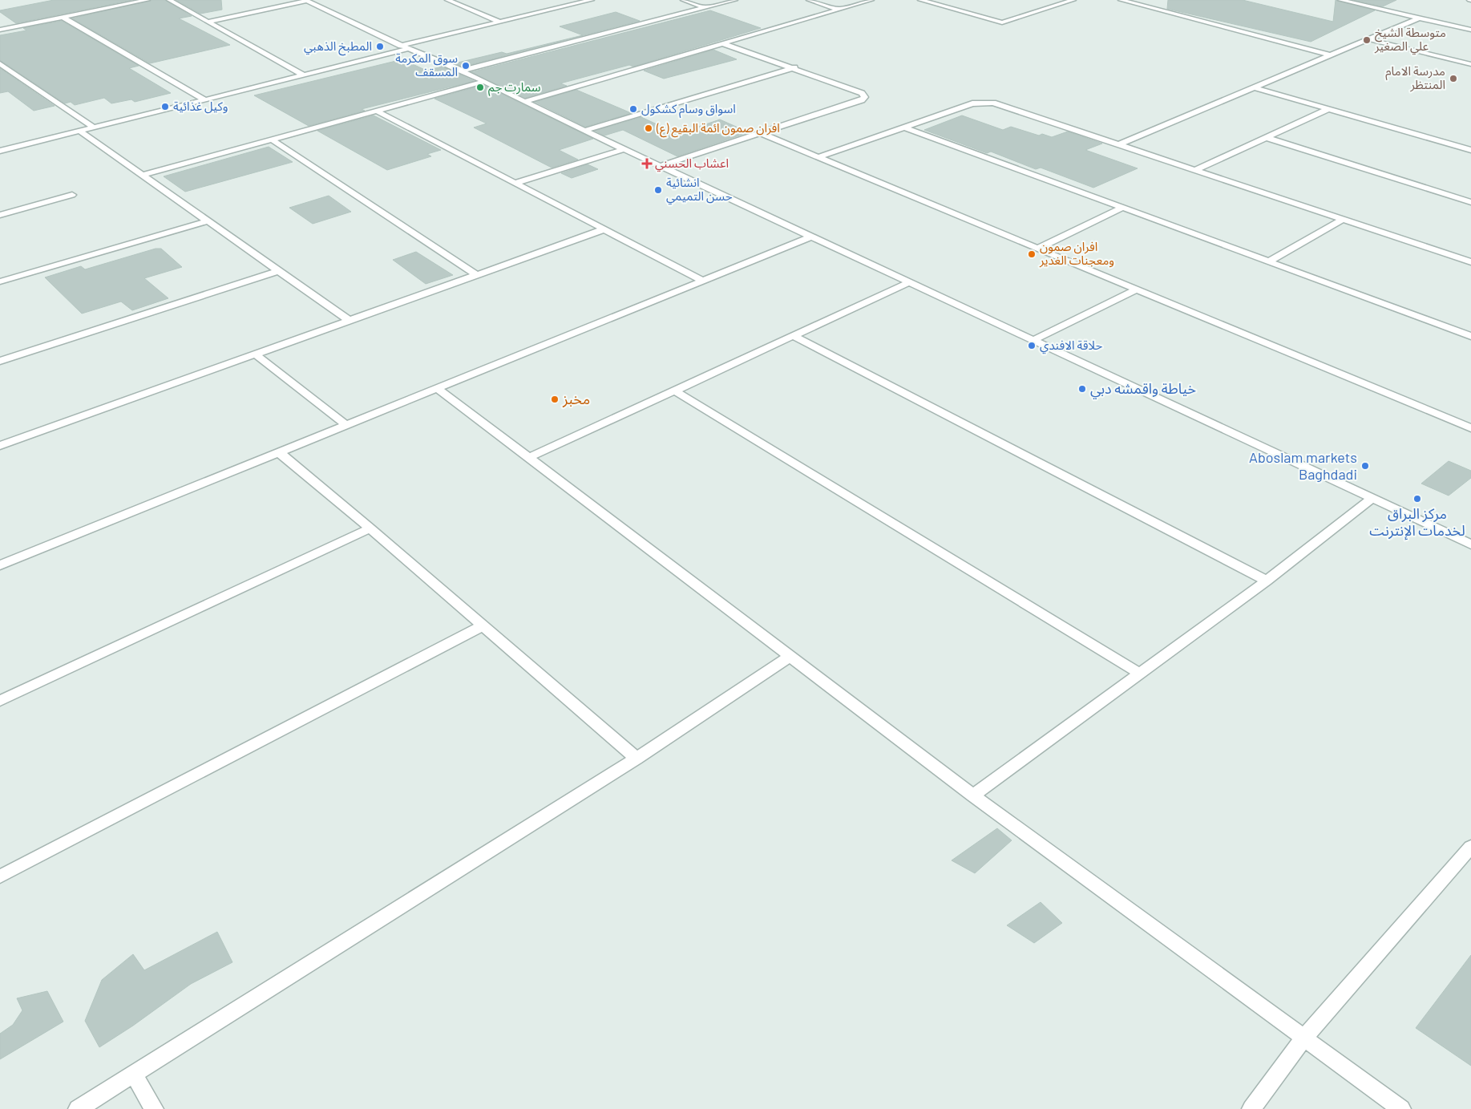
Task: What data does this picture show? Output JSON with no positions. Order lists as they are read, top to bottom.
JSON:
{
  "places": {
    "other": [
      "متوسطة الشيخ علي الصغير",
      "المطبخ الذهبي",
      "سوق المكرمة المسقف",
      "مدرسة الامام المنتظر",
      "سمارت جم",
      "وكيل غذائية",
      "اسواق وسام كشكول",
      "افران صمون ائمة البقيع (ع)",
      "انشائية حسن التميمي",
      "افران صمون ومعجنات الغدير",
      "حلاقة الافندي",
      "خياطة واقمشه دبي",
      "مخبز",
      "Aboslam markets Baghdadi",
      "مركز البراق لخدمات الإنترنت"
    ],
    "health": ["اعشاب الحسني"]
  }
}
